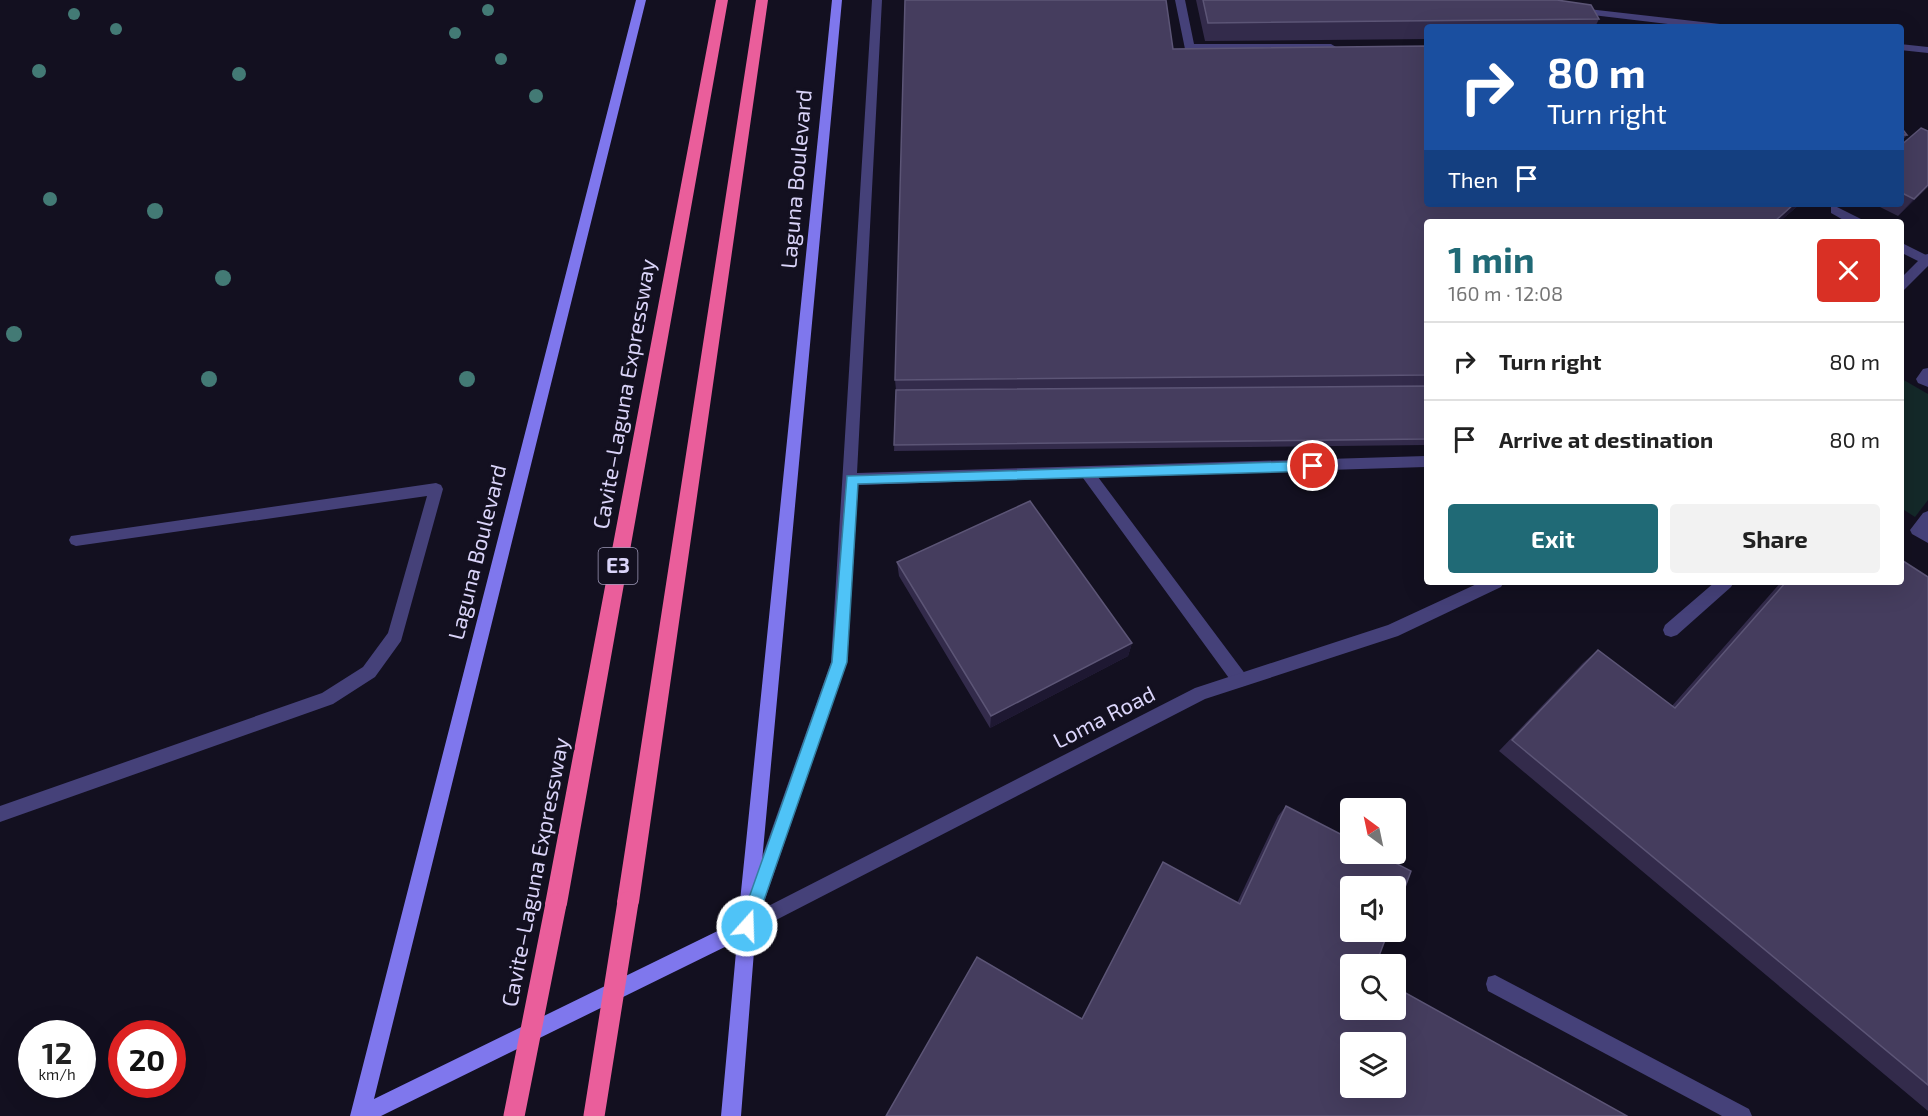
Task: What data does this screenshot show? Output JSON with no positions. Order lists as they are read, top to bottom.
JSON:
{
  "streets": {
    "highway": ["Cavite–Laguna Expressway", "E3"],
    "main road": ["Laguna Boulevard"],
    "street": ["Loma Road"]
  },
  "crossings": [
    ["Laguna Boulevard", "Loma Road"]
  ],
  "north": "top left",
  "page": {
    "turn": ["80 m", "Turn right"],
    "then": "Then",
    "heading": ["1 min", "160 m · 12:08"],
    "list": [
      {
        "name": "Turn right",
        "value": "80 m"
      },
      {
        "name": "Arrive at destination",
        "value": "80 m"
      }
    ],
    "buttons": ["Exit", "Share"],
    "speed": "12 km/h",
    "limit": "20"
  }
}
